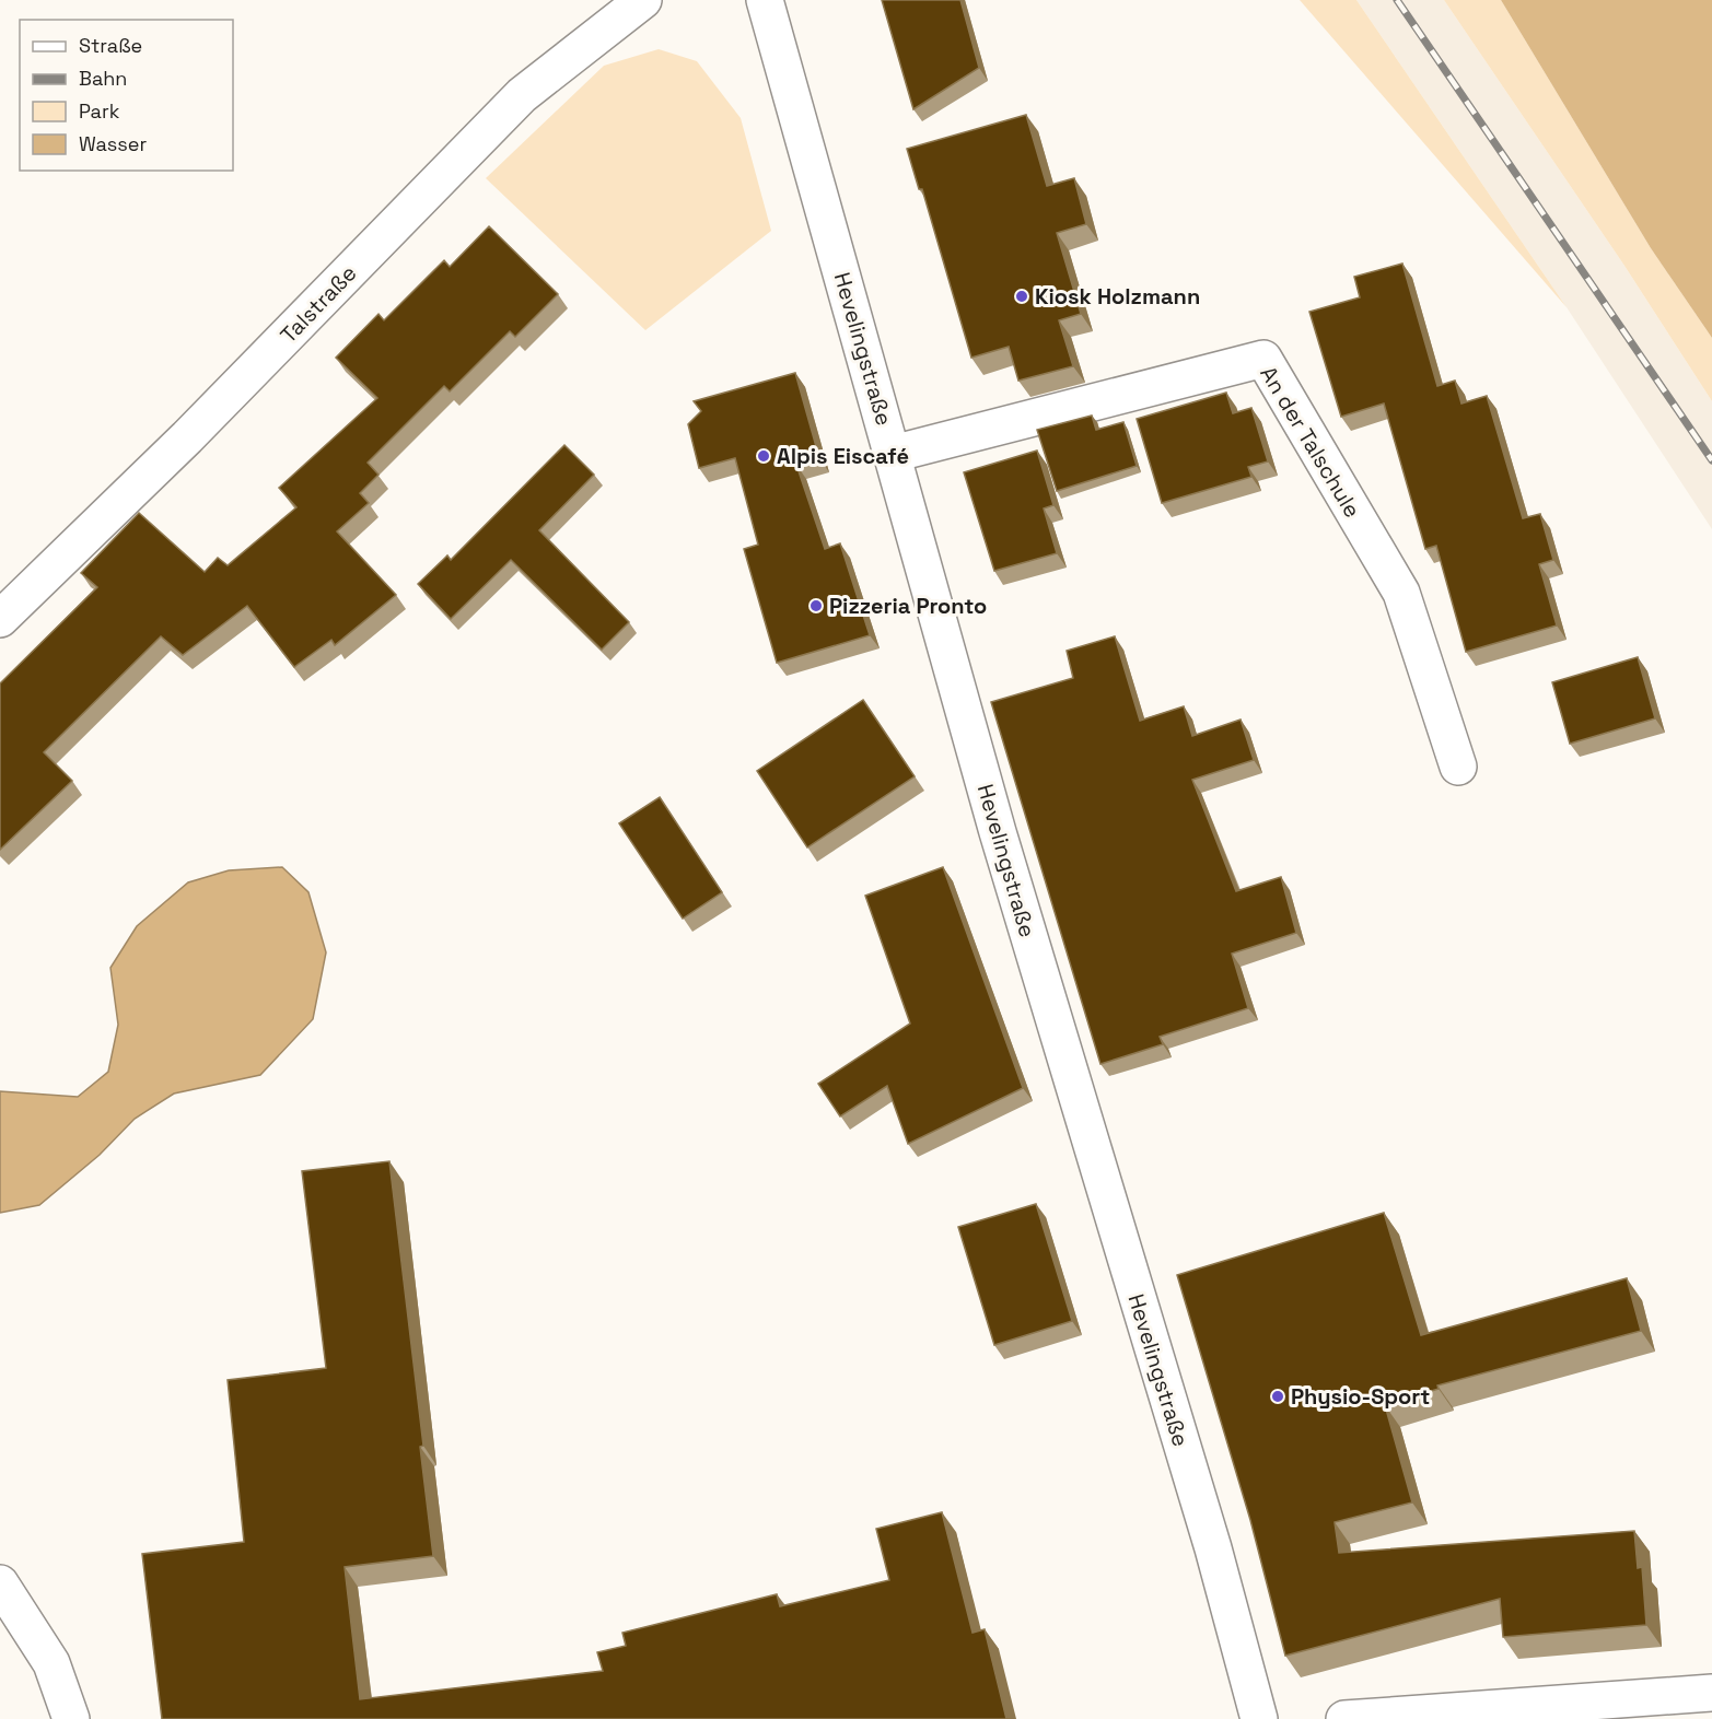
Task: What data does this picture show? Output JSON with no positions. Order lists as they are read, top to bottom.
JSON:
{
  "streets": {
    "street": ["Talstraße", "Hevelingstraße", "An der Talschule"]
  },
  "crossings": [
    ["Hevelingstraße", "An der Talschule"]
  ],
  "places": [
    "Kiosk Holzmann",
    "Alpis Eiscafé",
    "Pizzeria Pronto",
    "Physio-Sport"
  ],
  "legend": [
    "Straße",
    "Bahn",
    "Park",
    "Wasser"
  ]
}
